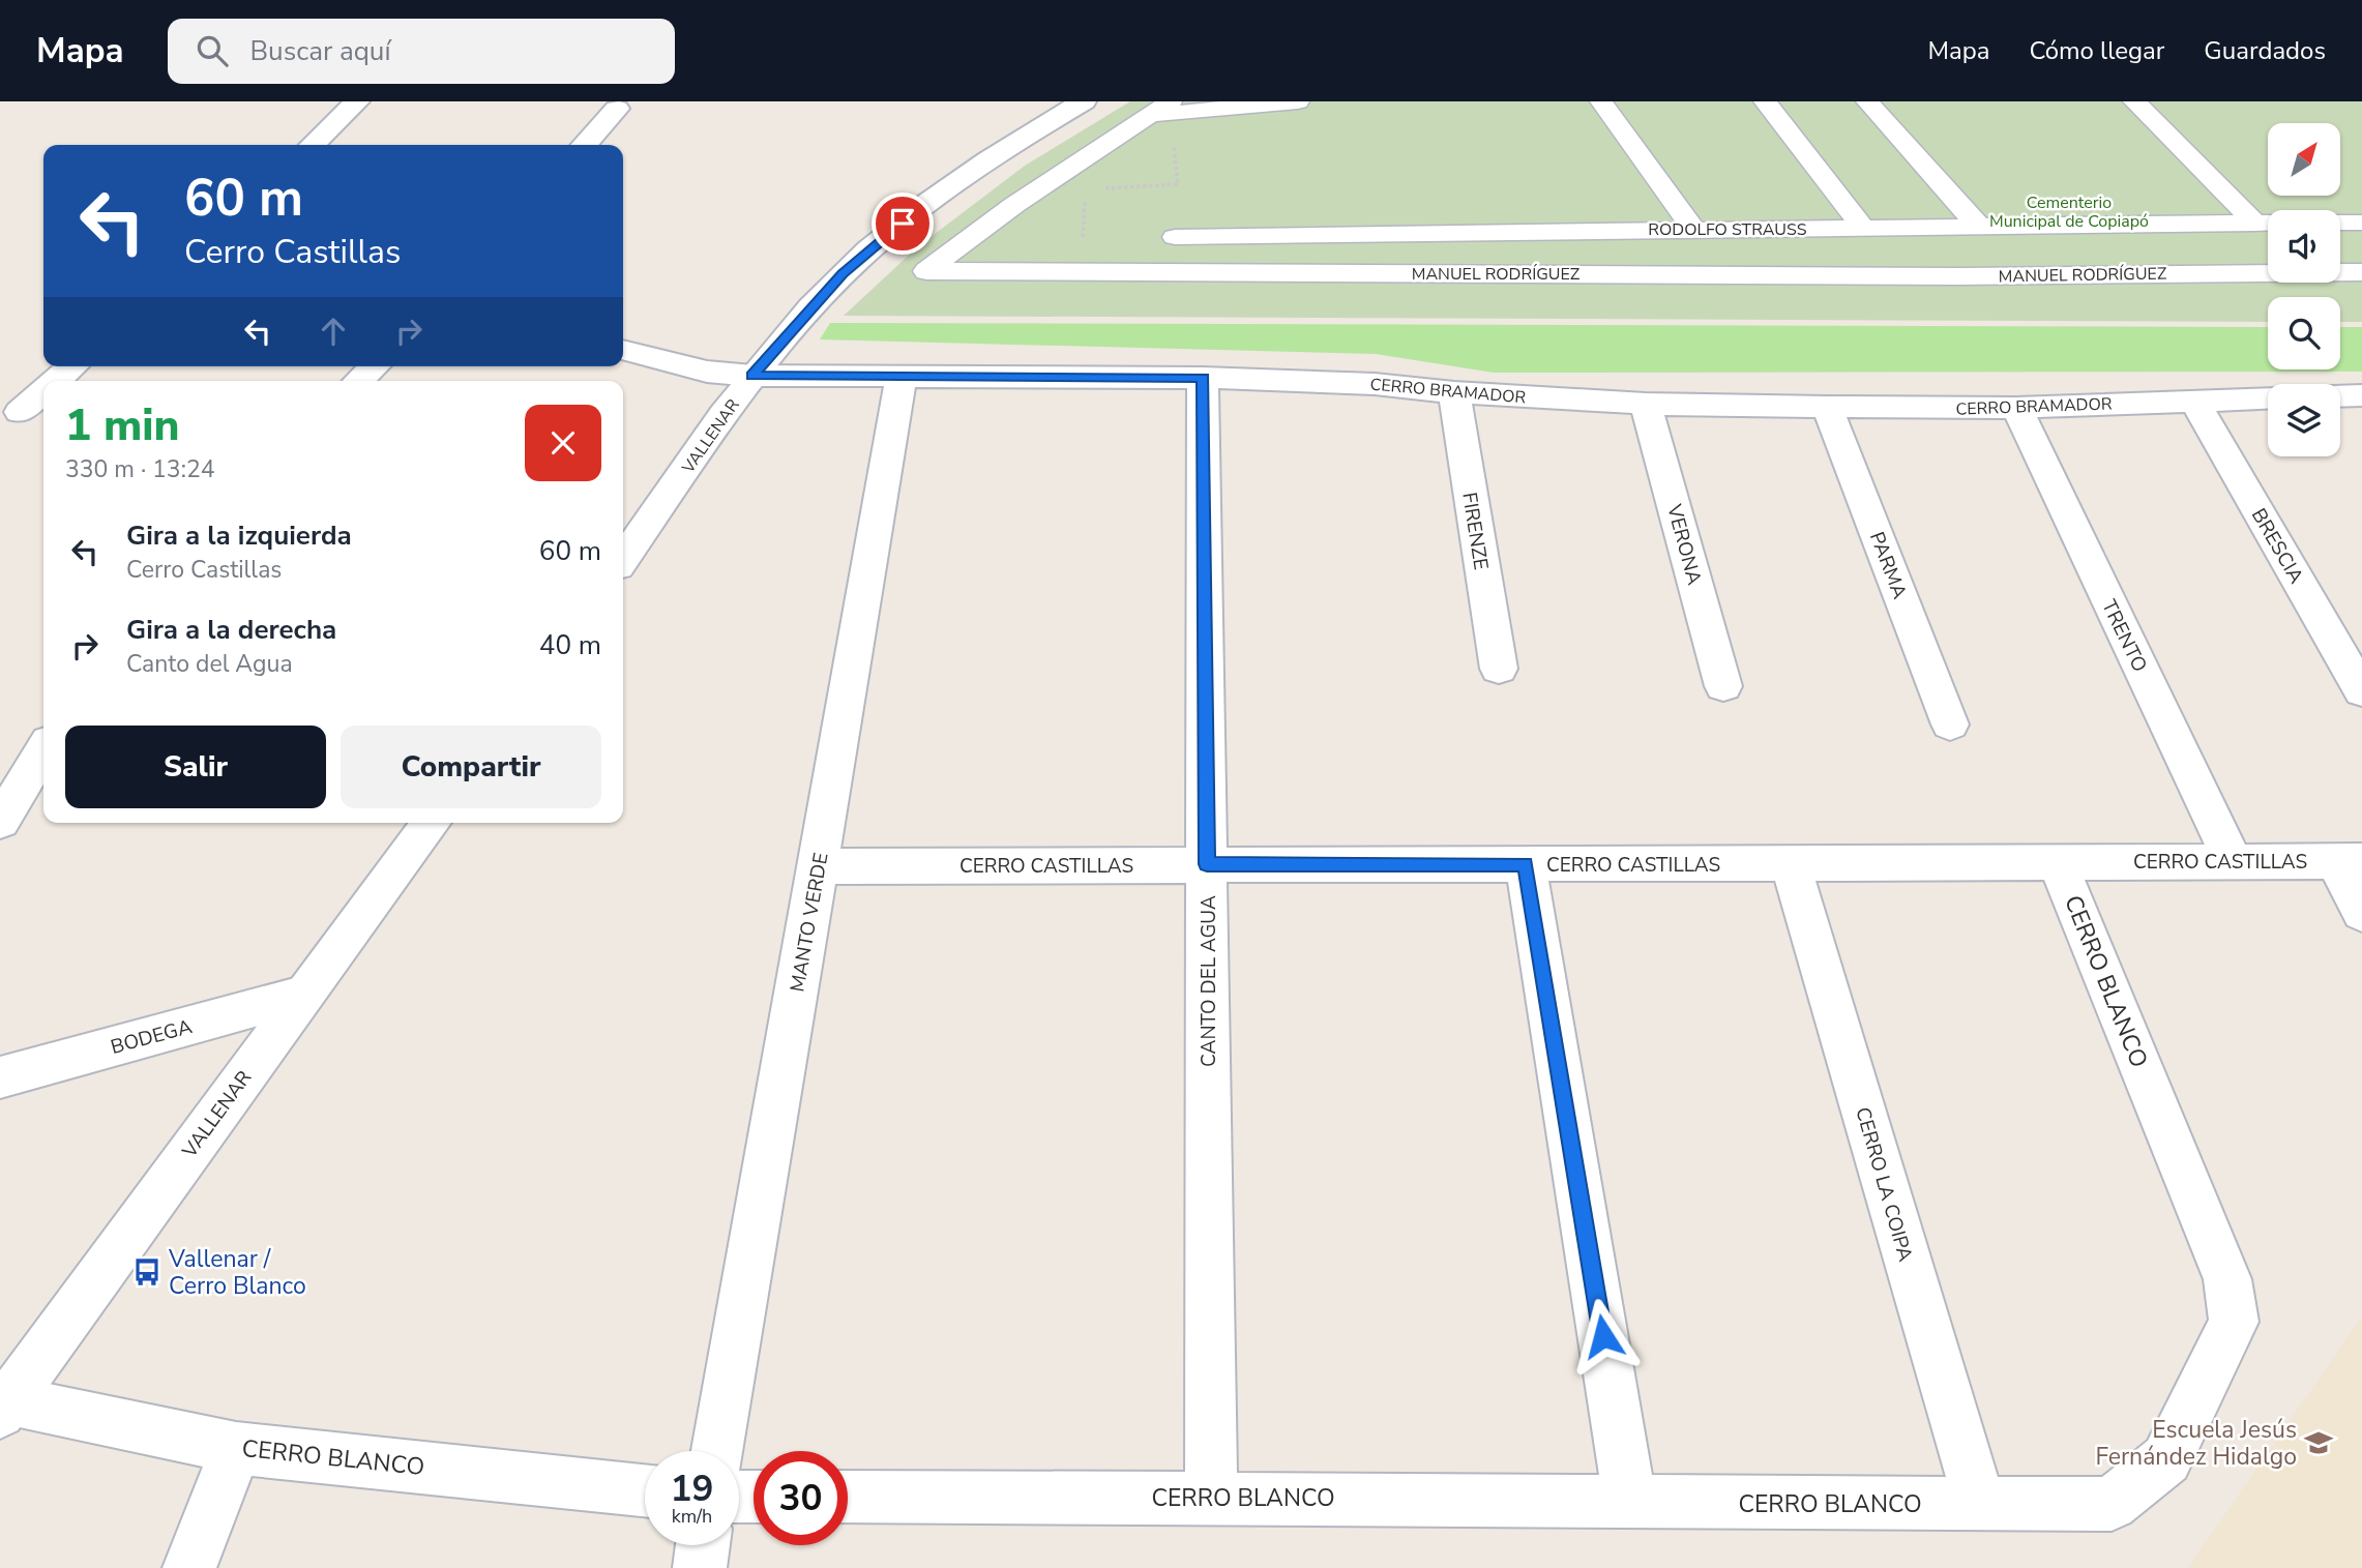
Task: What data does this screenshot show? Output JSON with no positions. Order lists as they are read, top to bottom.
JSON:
{
  "streets": {
    "street": [
      "RODOLFO STRAUSS",
      "MANUEL RODRÍGUEZ",
      "CERRO BRAMADOR",
      "VALLENAR",
      "FIRENZE",
      "VERONA",
      "BRESCIA",
      "PARMA",
      "TRENTO",
      "CERRO CASTILLAS",
      "MANTO VERDE",
      "CANTO DEL AGUA",
      "CERRO BLANCO",
      "BODEGA",
      "CERRO LA COIPA"
    ]
  },
  "crossings": [
    ["CERRO BRAMADOR", "VALLENAR"],
    ["CERRO BRAMADOR", "FIRENZE"],
    ["CERRO BRAMADOR", "VERONA"],
    ["CERRO BRAMADOR", "BRESCIA"],
    ["CERRO BRAMADOR", "PARMA"],
    ["CERRO BRAMADOR", "TRENTO"],
    ["CERRO BRAMADOR", "MANTO VERDE"],
    ["CERRO BRAMADOR", "CANTO DEL AGUA"],
    ["VALLENAR", "CERRO BLANCO"],
    ["VALLENAR", "BODEGA"],
    ["TRENTO", "CERRO CASTILLAS"],
    ["CERRO CASTILLAS", "MANTO VERDE"],
    ["CERRO CASTILLAS", "CANTO DEL AGUA"],
    ["CERRO CASTILLAS", "CERRO BLANCO"],
    ["CERRO CASTILLAS", "CERRO LA COIPA"],
    ["CANTO DEL AGUA", "CERRO BLANCO"],
    ["CERRO BLANCO", "CERRO LA COIPA"]
  ],
  "parks": ["Cementerio Municipal de Copiapó"],
  "places": {
    "bus stop": ["Vallenar / Cerro Blanco"],
    "school or university": ["Escuela Jesús Fernández Hidalgo"]
  },
  "north": "top right",
  "page": {
    "header": "Mapa",
    "search": "Buscar aquí",
    "nav": ["Mapa", "Cómo llegar", "Guardados"],
    "turn": ["60 m", "Cerro Castillas"],
    "heading": ["1 min", "330 m · 13:24"],
    "list": [
      {
        "name": "Gira a la izquierda",
        "note": "Cerro Castillas",
        "value": "60 m"
      },
      {
        "name": "Gira a la derecha",
        "note": "Canto del Agua",
        "value": "40 m"
      }
    ],
    "buttons": ["Salir", "Compartir"],
    "speed": "19 km/h",
    "limit": "30"
  }
}
